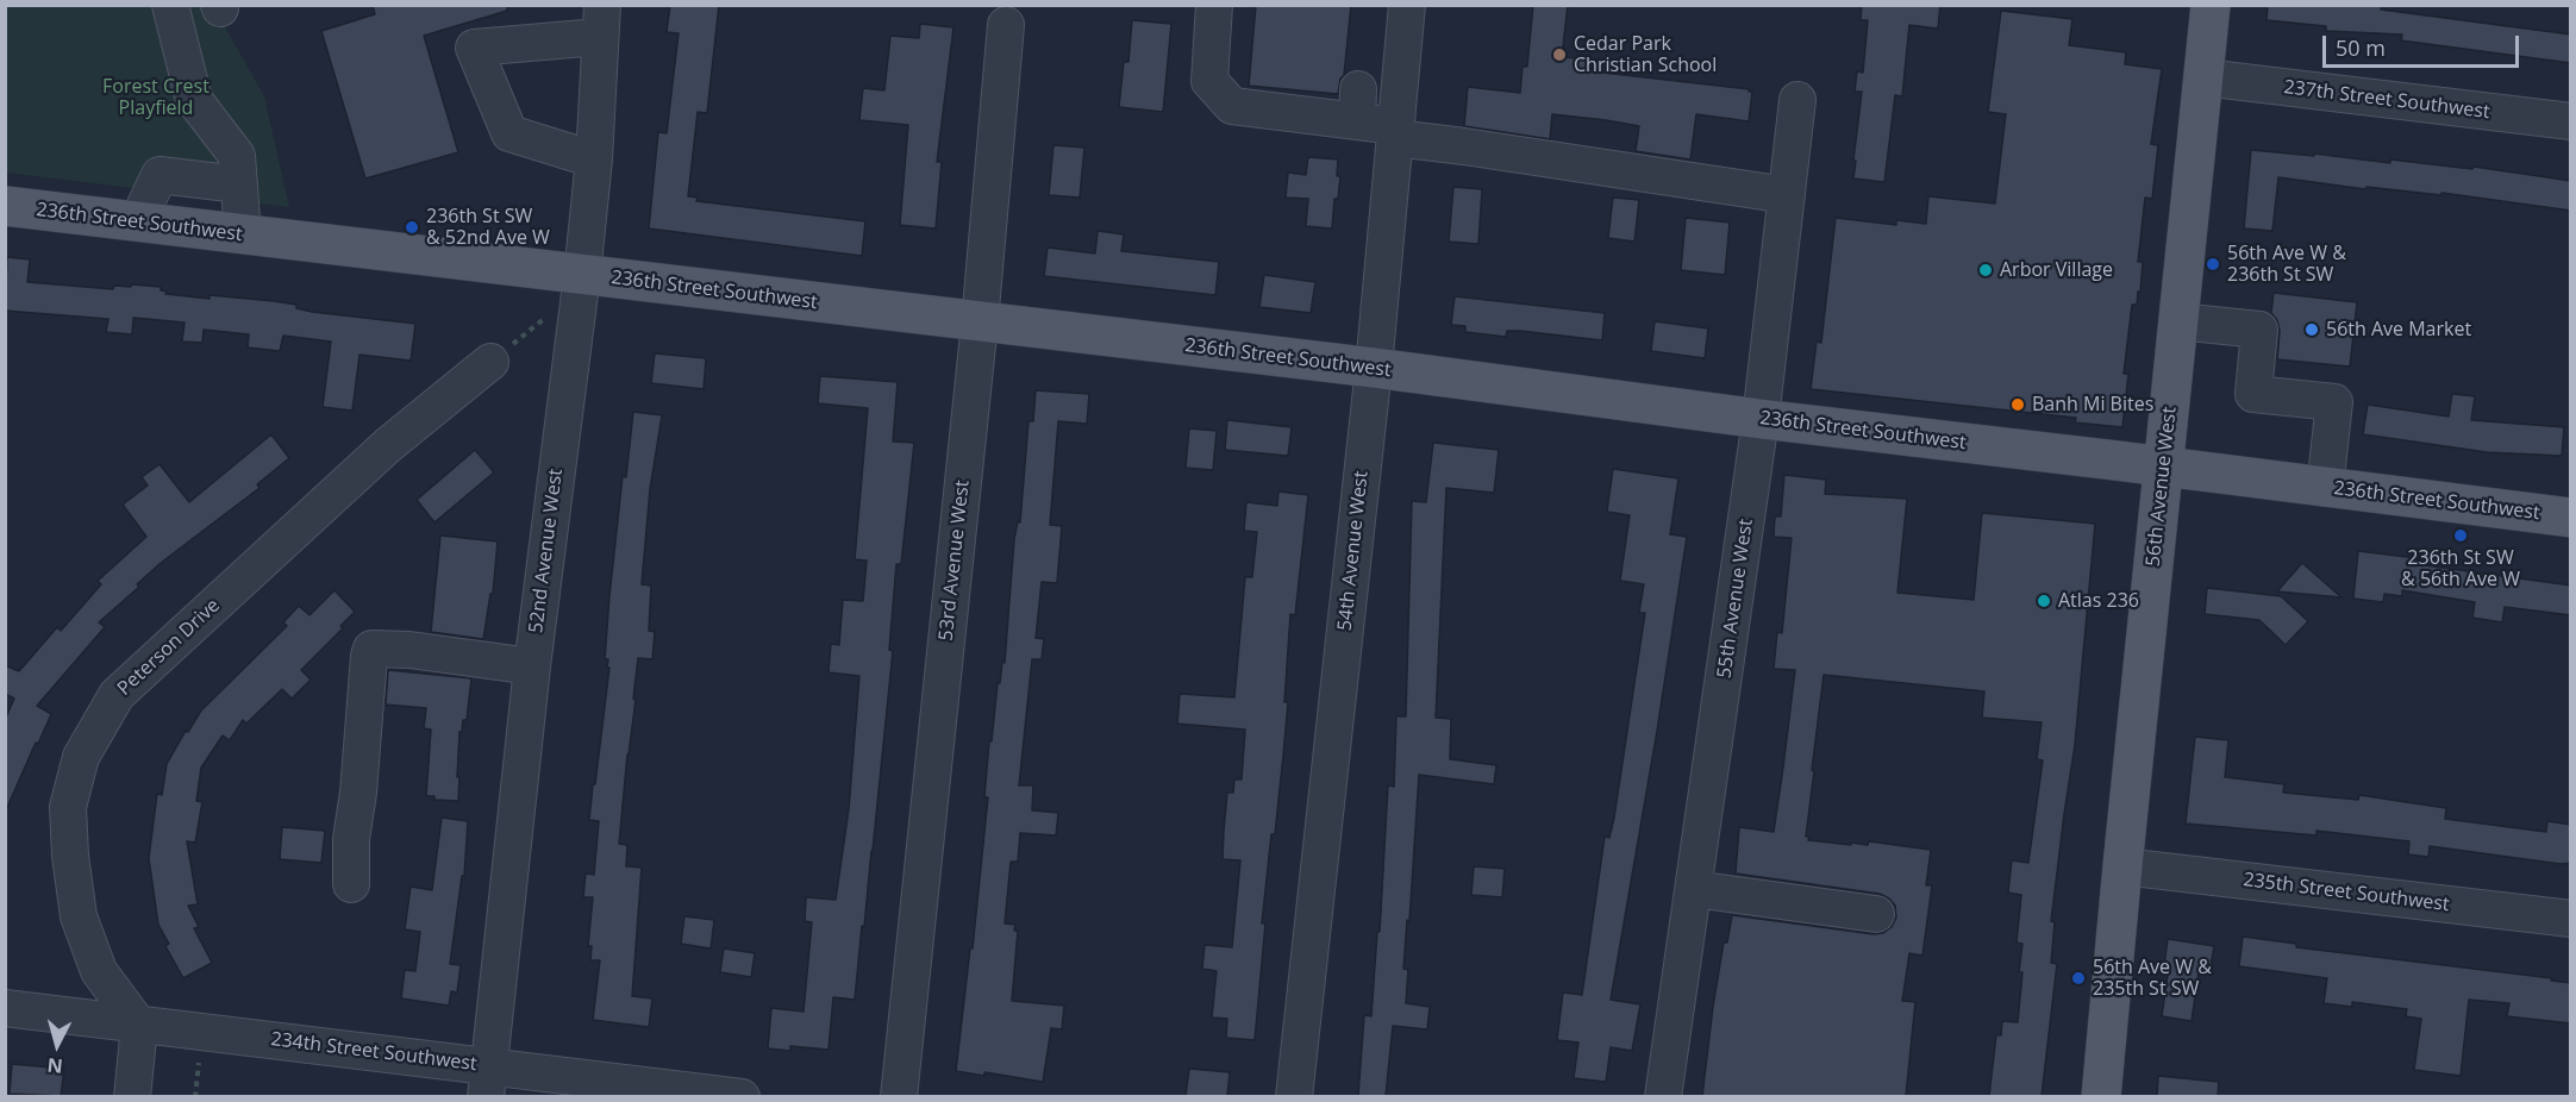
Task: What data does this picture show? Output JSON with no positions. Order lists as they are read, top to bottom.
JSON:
{
  "streets": {
    "main road": ["236th Street Southwest", "56th Avenue West"],
    "street": [
      "237th Street Southwest",
      "52nd Avenue West",
      "54th Avenue West",
      "53rd Avenue West",
      "55th Avenue West",
      "Peterson Drive",
      "235th Street Southwest",
      "234th Street Southwest"
    ]
  },
  "crossings": [
    ["237th Street Southwest", "56th Avenue West"],
    ["236th Street Southwest", "56th Avenue West"],
    ["236th Street Southwest", "52nd Avenue West"],
    ["236th Street Southwest", "54th Avenue West"],
    ["236th Street Southwest", "53rd Avenue West"],
    ["236th Street Southwest", "55th Avenue West"],
    ["56th Avenue West", "235th Street Southwest"],
    ["52nd Avenue West", "234th Street Southwest"],
    ["Peterson Drive", "234th Street Southwest"]
  ],
  "parks": ["Forest Crest Playfield"],
  "places": [
    "Cedar Park Christian School",
    "236th St SW & 52nd Ave W",
    "56th Ave W & 236th St SW",
    "Arbor Village",
    "56th Ave Market",
    "Banh Mi Bites",
    "236th St SW & 56th Ave W",
    "Atlas 236",
    "56th Ave W & 235th St SW"
  ],
  "scale_bar": "50 m",
  "north": "bottom"
}
